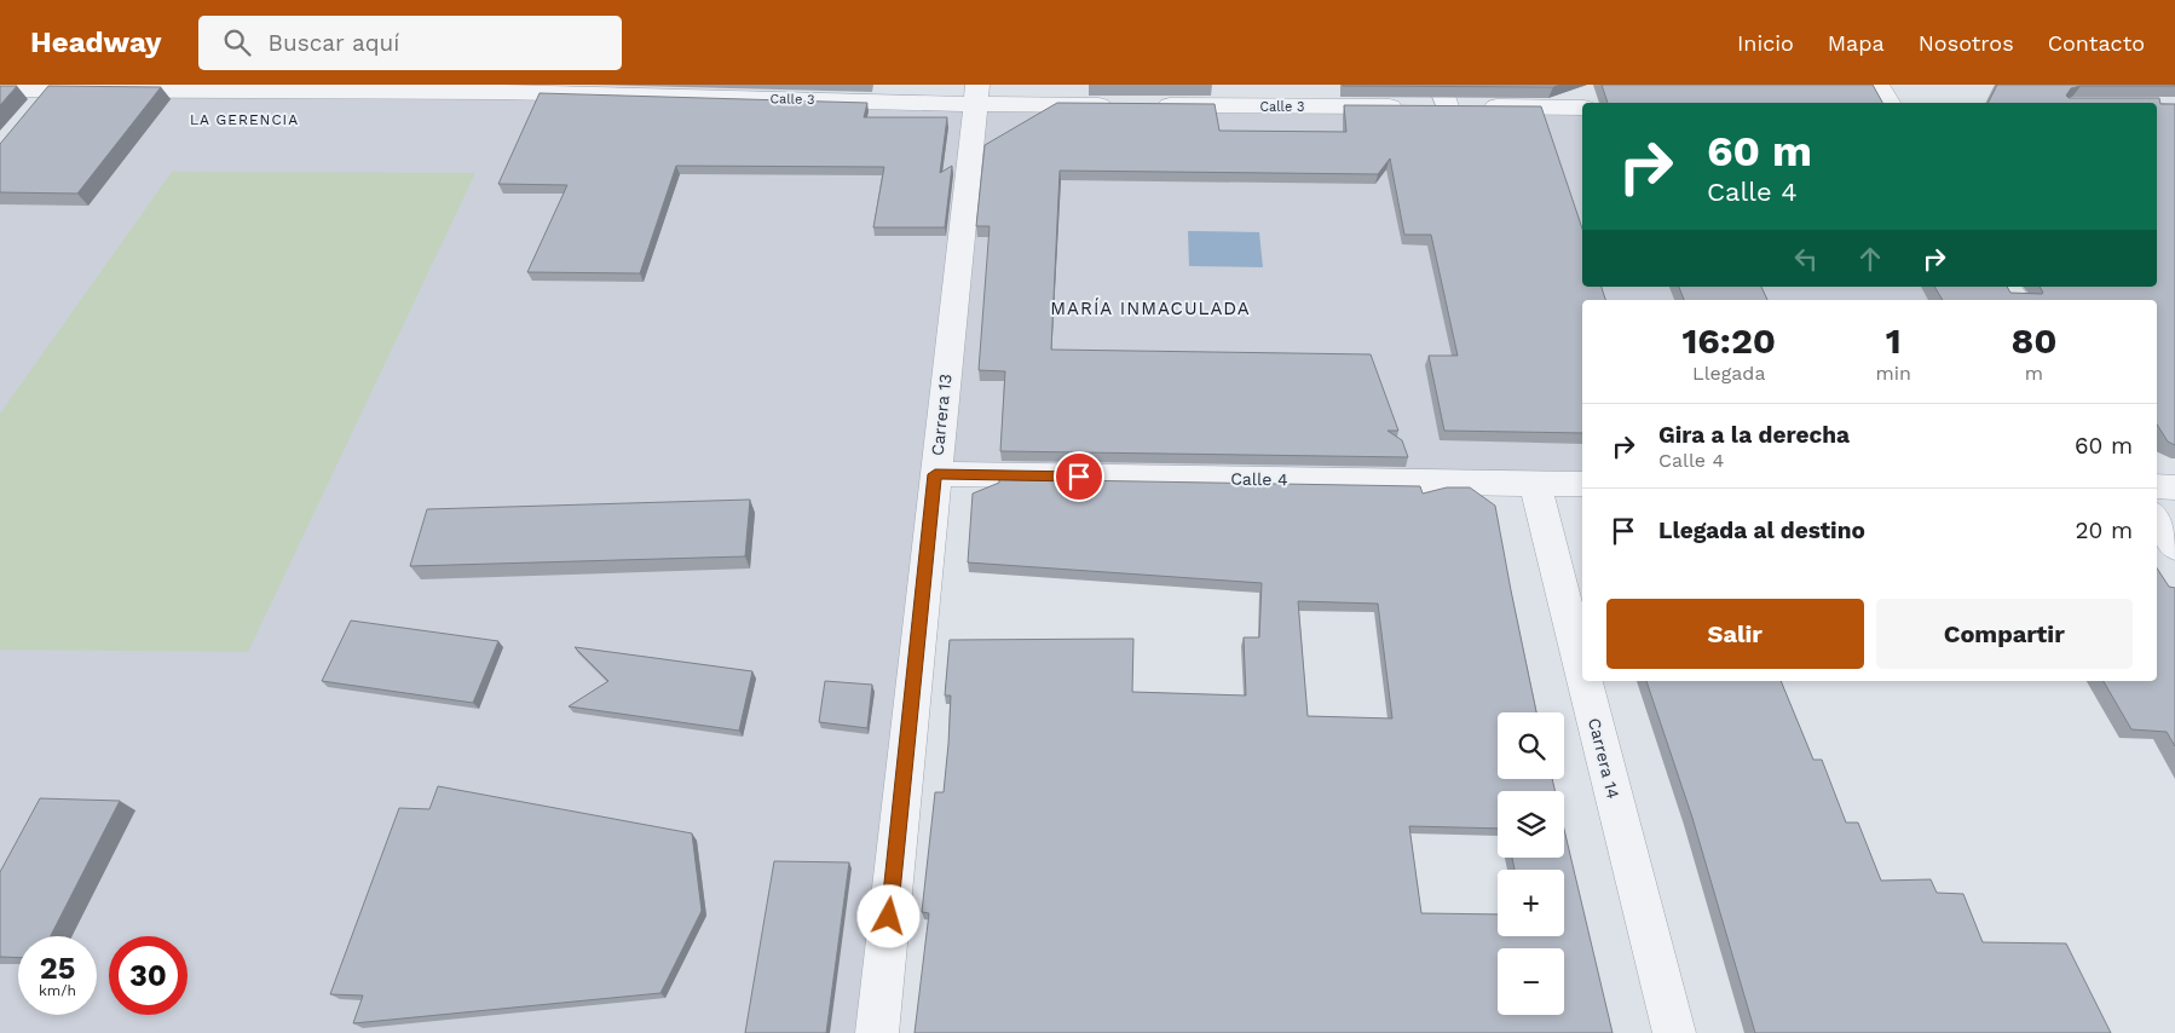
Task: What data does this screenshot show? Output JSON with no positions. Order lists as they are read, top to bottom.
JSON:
{
  "streets": {
    "street": [
      "Calle 3",
      "Carrera 13",
      "Calle 4",
      "Carrera 14"
    ]
  },
  "crossings": [
    ["Calle 3", "Carrera 13"],
    ["Carrera 13", "Calle 4"],
    ["Calle 4", "Carrera 14"]
  ],
  "districts": ["LA GERENCIA", "MARÍA INMACULADA"],
  "page": {
    "header": "Headway",
    "search": "Buscar aquí",
    "nav": [
      "Inicio",
      "Mapa",
      "Nosotros",
      "Contacto"
    ],
    "turn": ["60 m", "Calle 4"],
    "eta": [
      "16:20",
      "Llegada",
      "1",
      "min",
      "80",
      "m"
    ],
    "list": [
      {
        "name": "Gira a la derecha",
        "note": "Calle 4",
        "value": "60 m"
      },
      {
        "name": "Llegada al destino",
        "value": "20 m"
      }
    ],
    "buttons": ["Salir", "Compartir"],
    "map_buttons": ["+", "−"],
    "speed": "25 km/h",
    "limit": "30"
  }
}
